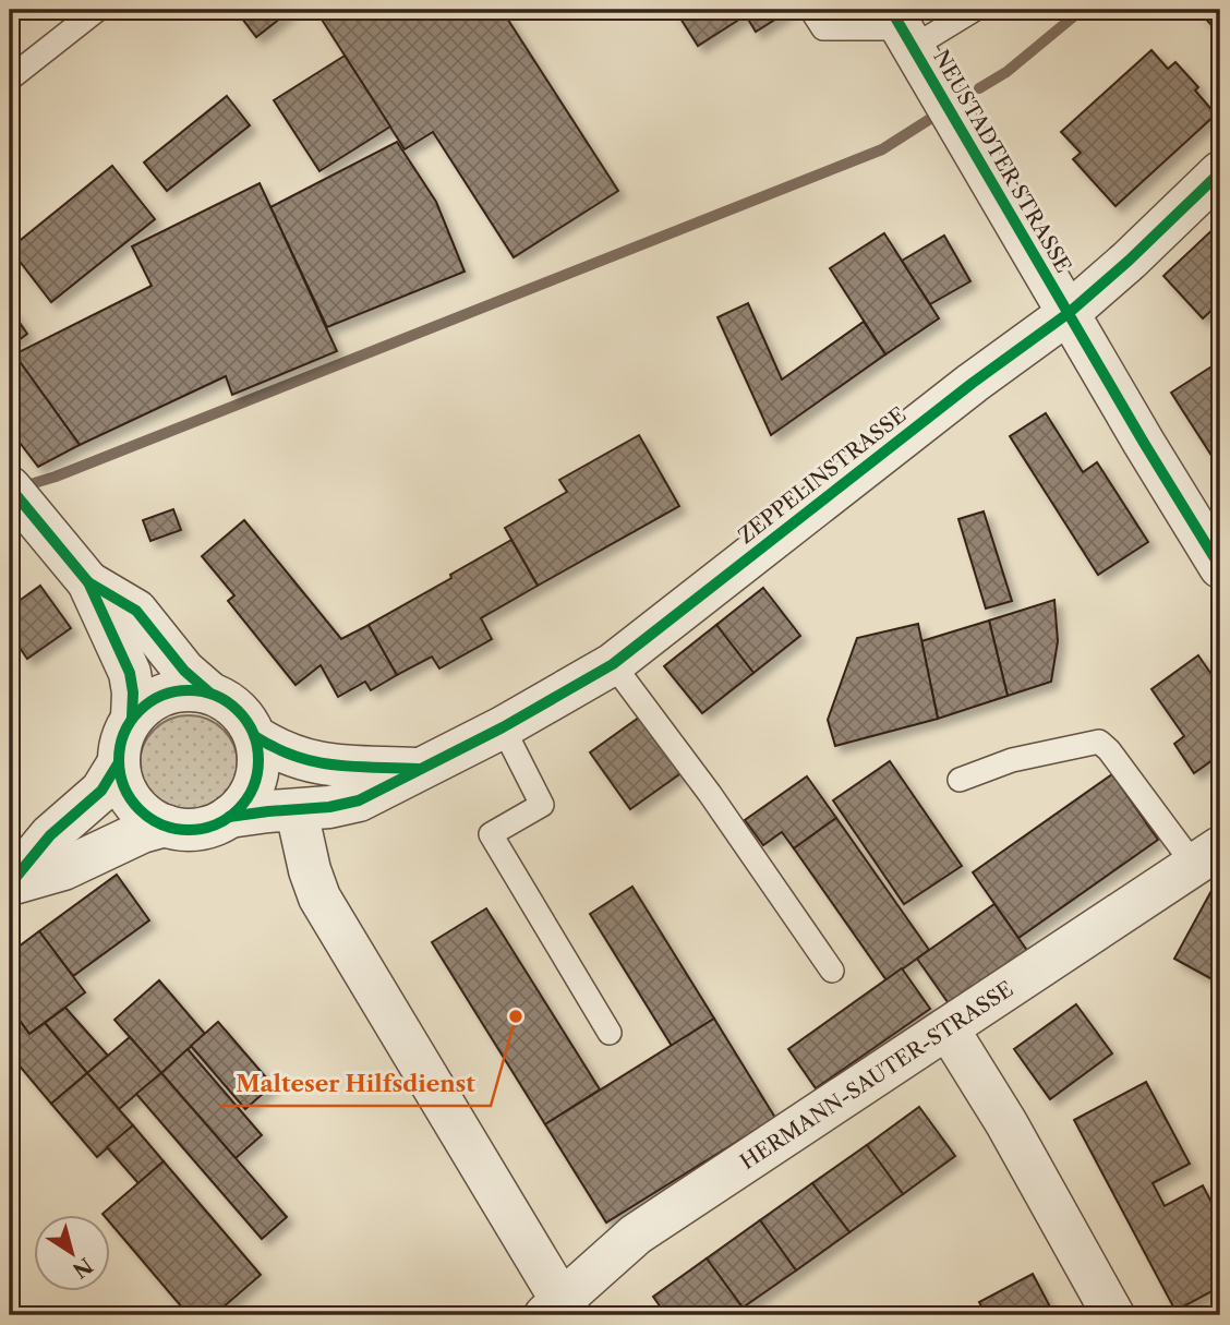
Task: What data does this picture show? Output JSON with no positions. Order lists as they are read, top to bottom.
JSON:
{
  "streets": {
    "street": ["NEUSTADTER STRASSE", "ZEPPELINSTRASSE", "HERMANN-SAUTER-STRASSE"]
  },
  "crossings": [
    ["NEUSTADTER STRASSE", "ZEPPELINSTRASSE"]
  ],
  "places": ["Malteser Hilfsdienst"],
  "north": "bottom right"
}
